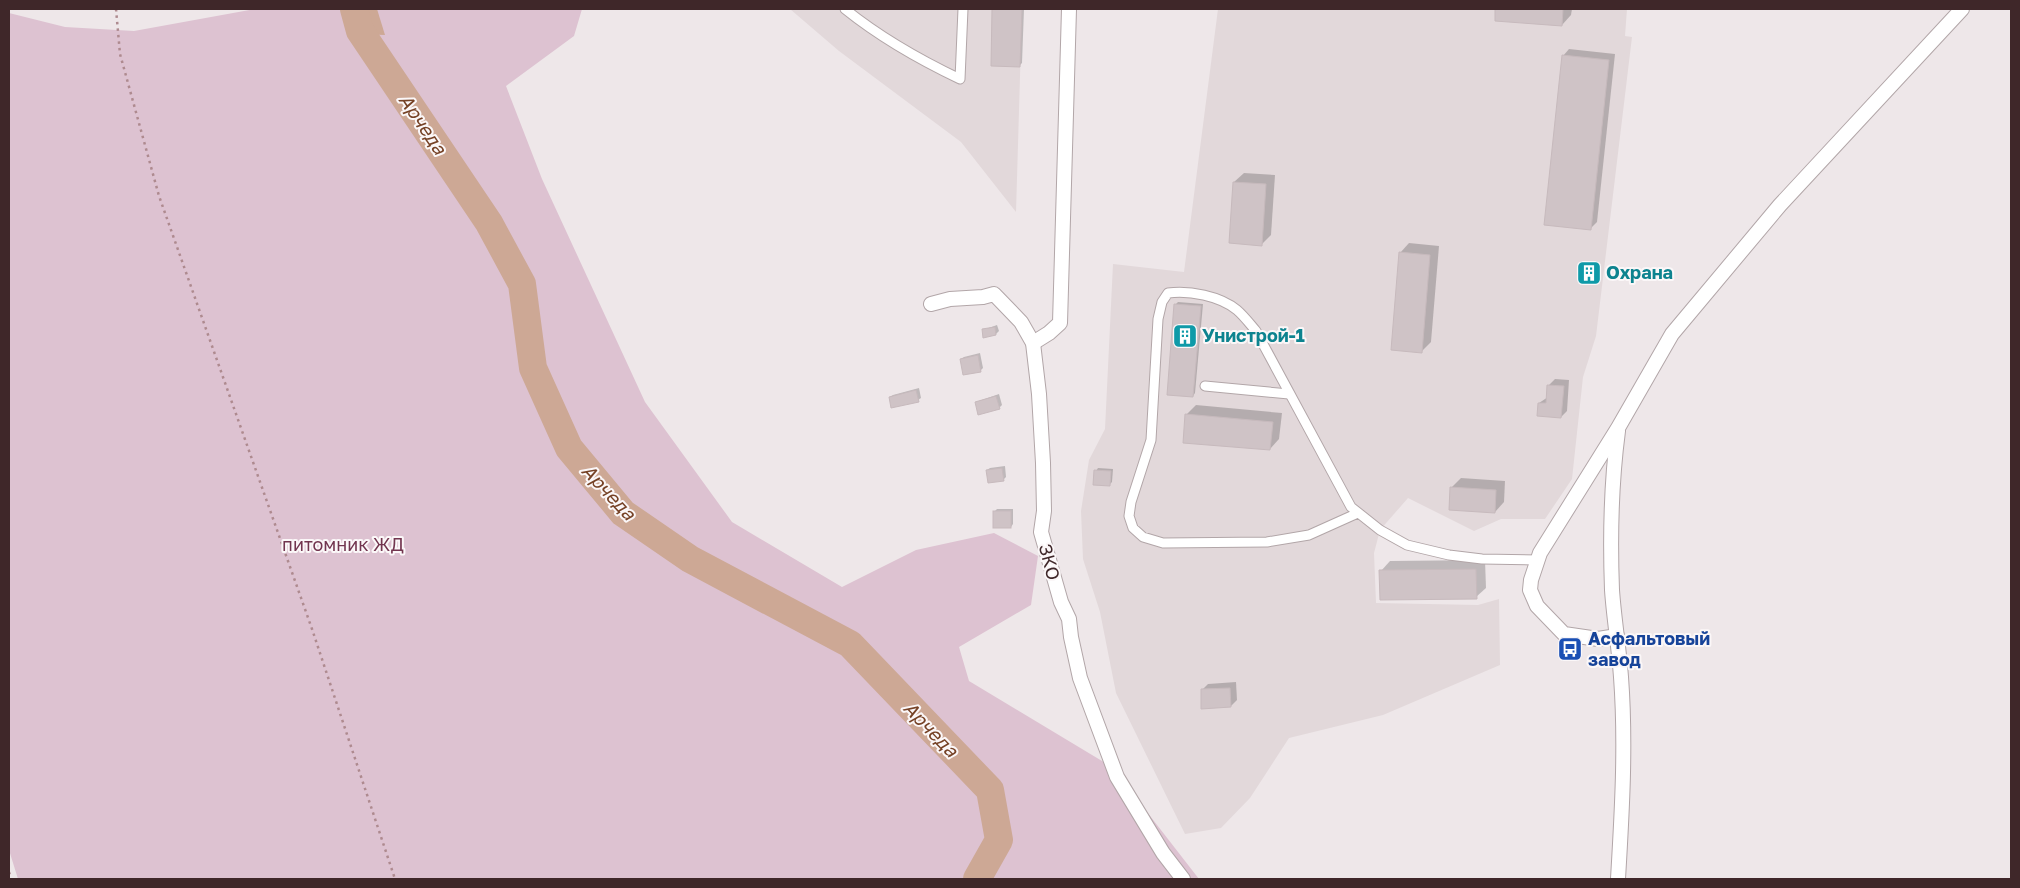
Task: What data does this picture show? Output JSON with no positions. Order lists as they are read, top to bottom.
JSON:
{
  "streets": {
    "street": ["ЗКО"]
  },
  "water": ["Арчеда"],
  "parks": ["питомник ЖД"],
  "places": {
    "building": ["Охрана", "Унистрой-1"],
    "bus stop": ["Асфальтовый завод"]
  }
}
